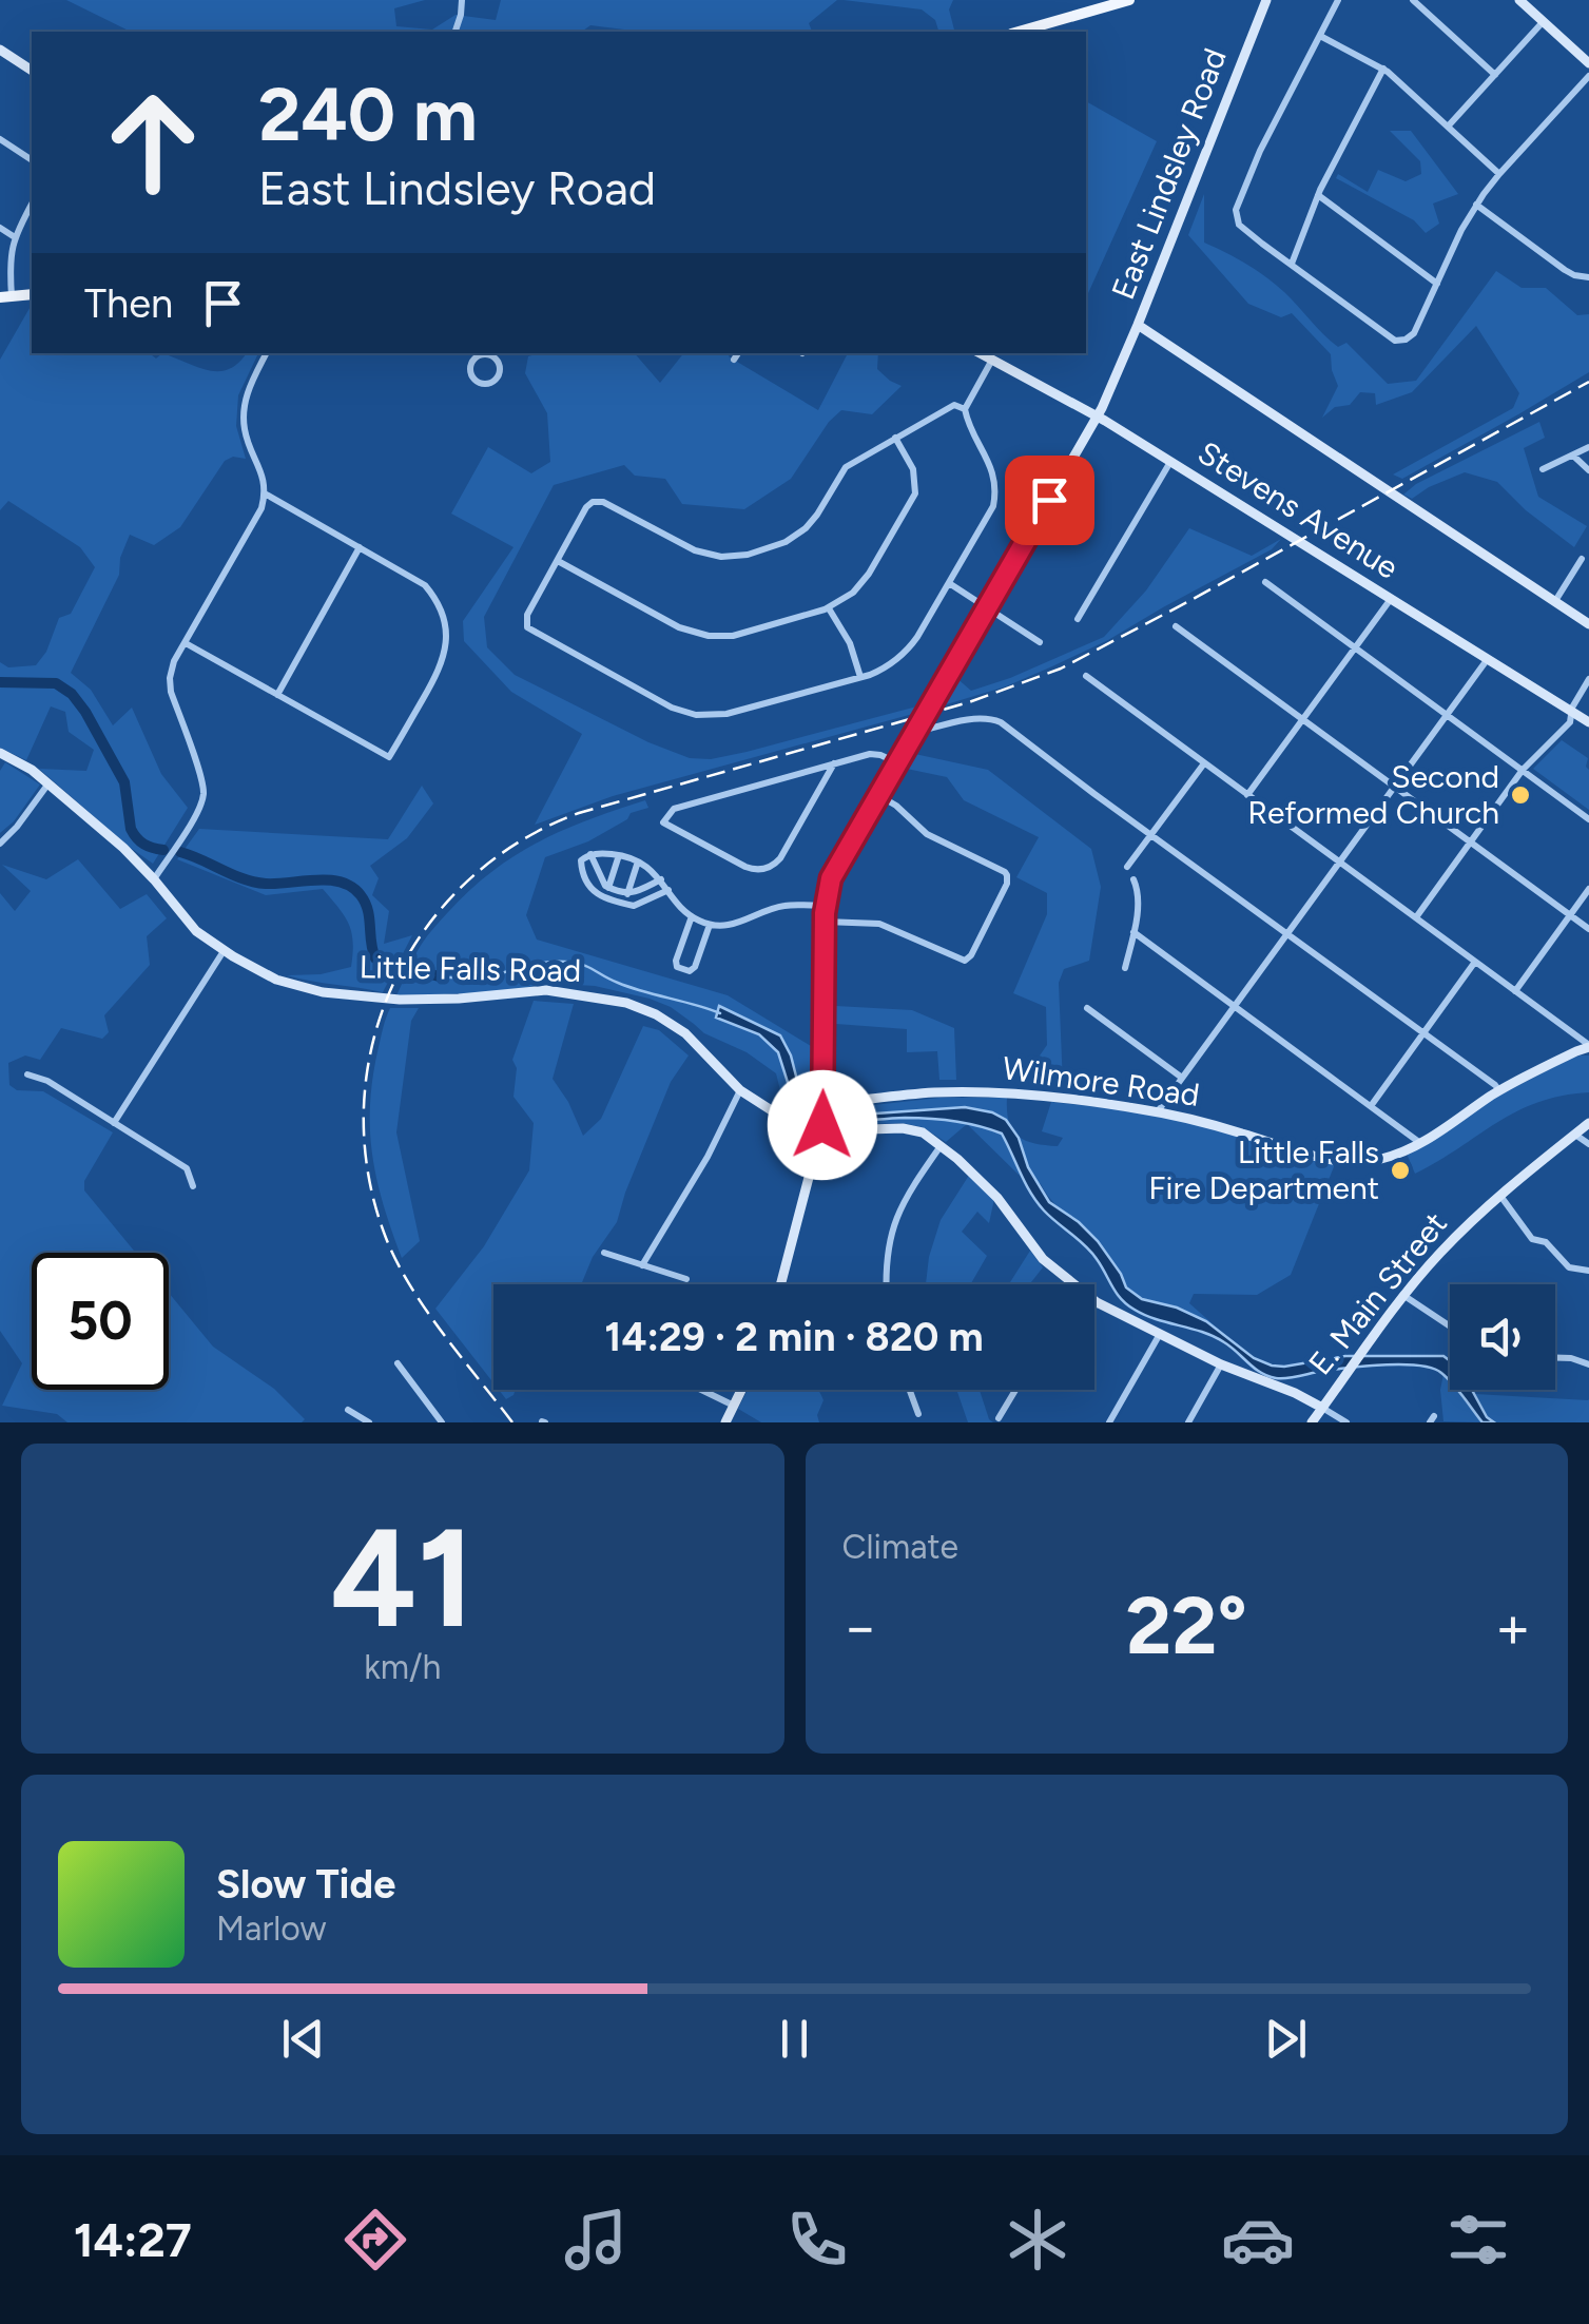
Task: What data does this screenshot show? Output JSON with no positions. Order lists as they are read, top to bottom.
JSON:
{
  "streets": {
    "street": [
      "East Lindsley Road",
      "Stevens Avenue",
      "Little Falls Road",
      "Wilmore Road",
      "E. Main Street"
    ]
  },
  "crossings": [
    ["East Lindsley Road", "Stevens Avenue"],
    ["East Lindsley Road", "Little Falls Road"],
    ["East Lindsley Road", "Wilmore Road"]
  ],
  "places": ["Second Reformed Church", "Little Falls Fire Department"],
  "page": {
    "turn": ["240 m", "East Lindsley Road"],
    "then": "Then",
    "limit": "50",
    "trip": "14:29 · 2 min · 820 m",
    "tile": [
      ["41", "km/h"],
      "Climate"
    ],
    "heat": ["−", "22°", "+"],
    "song": ["Slow Tide", "Marlow"],
    "tabs": "14:27"
  }
}
